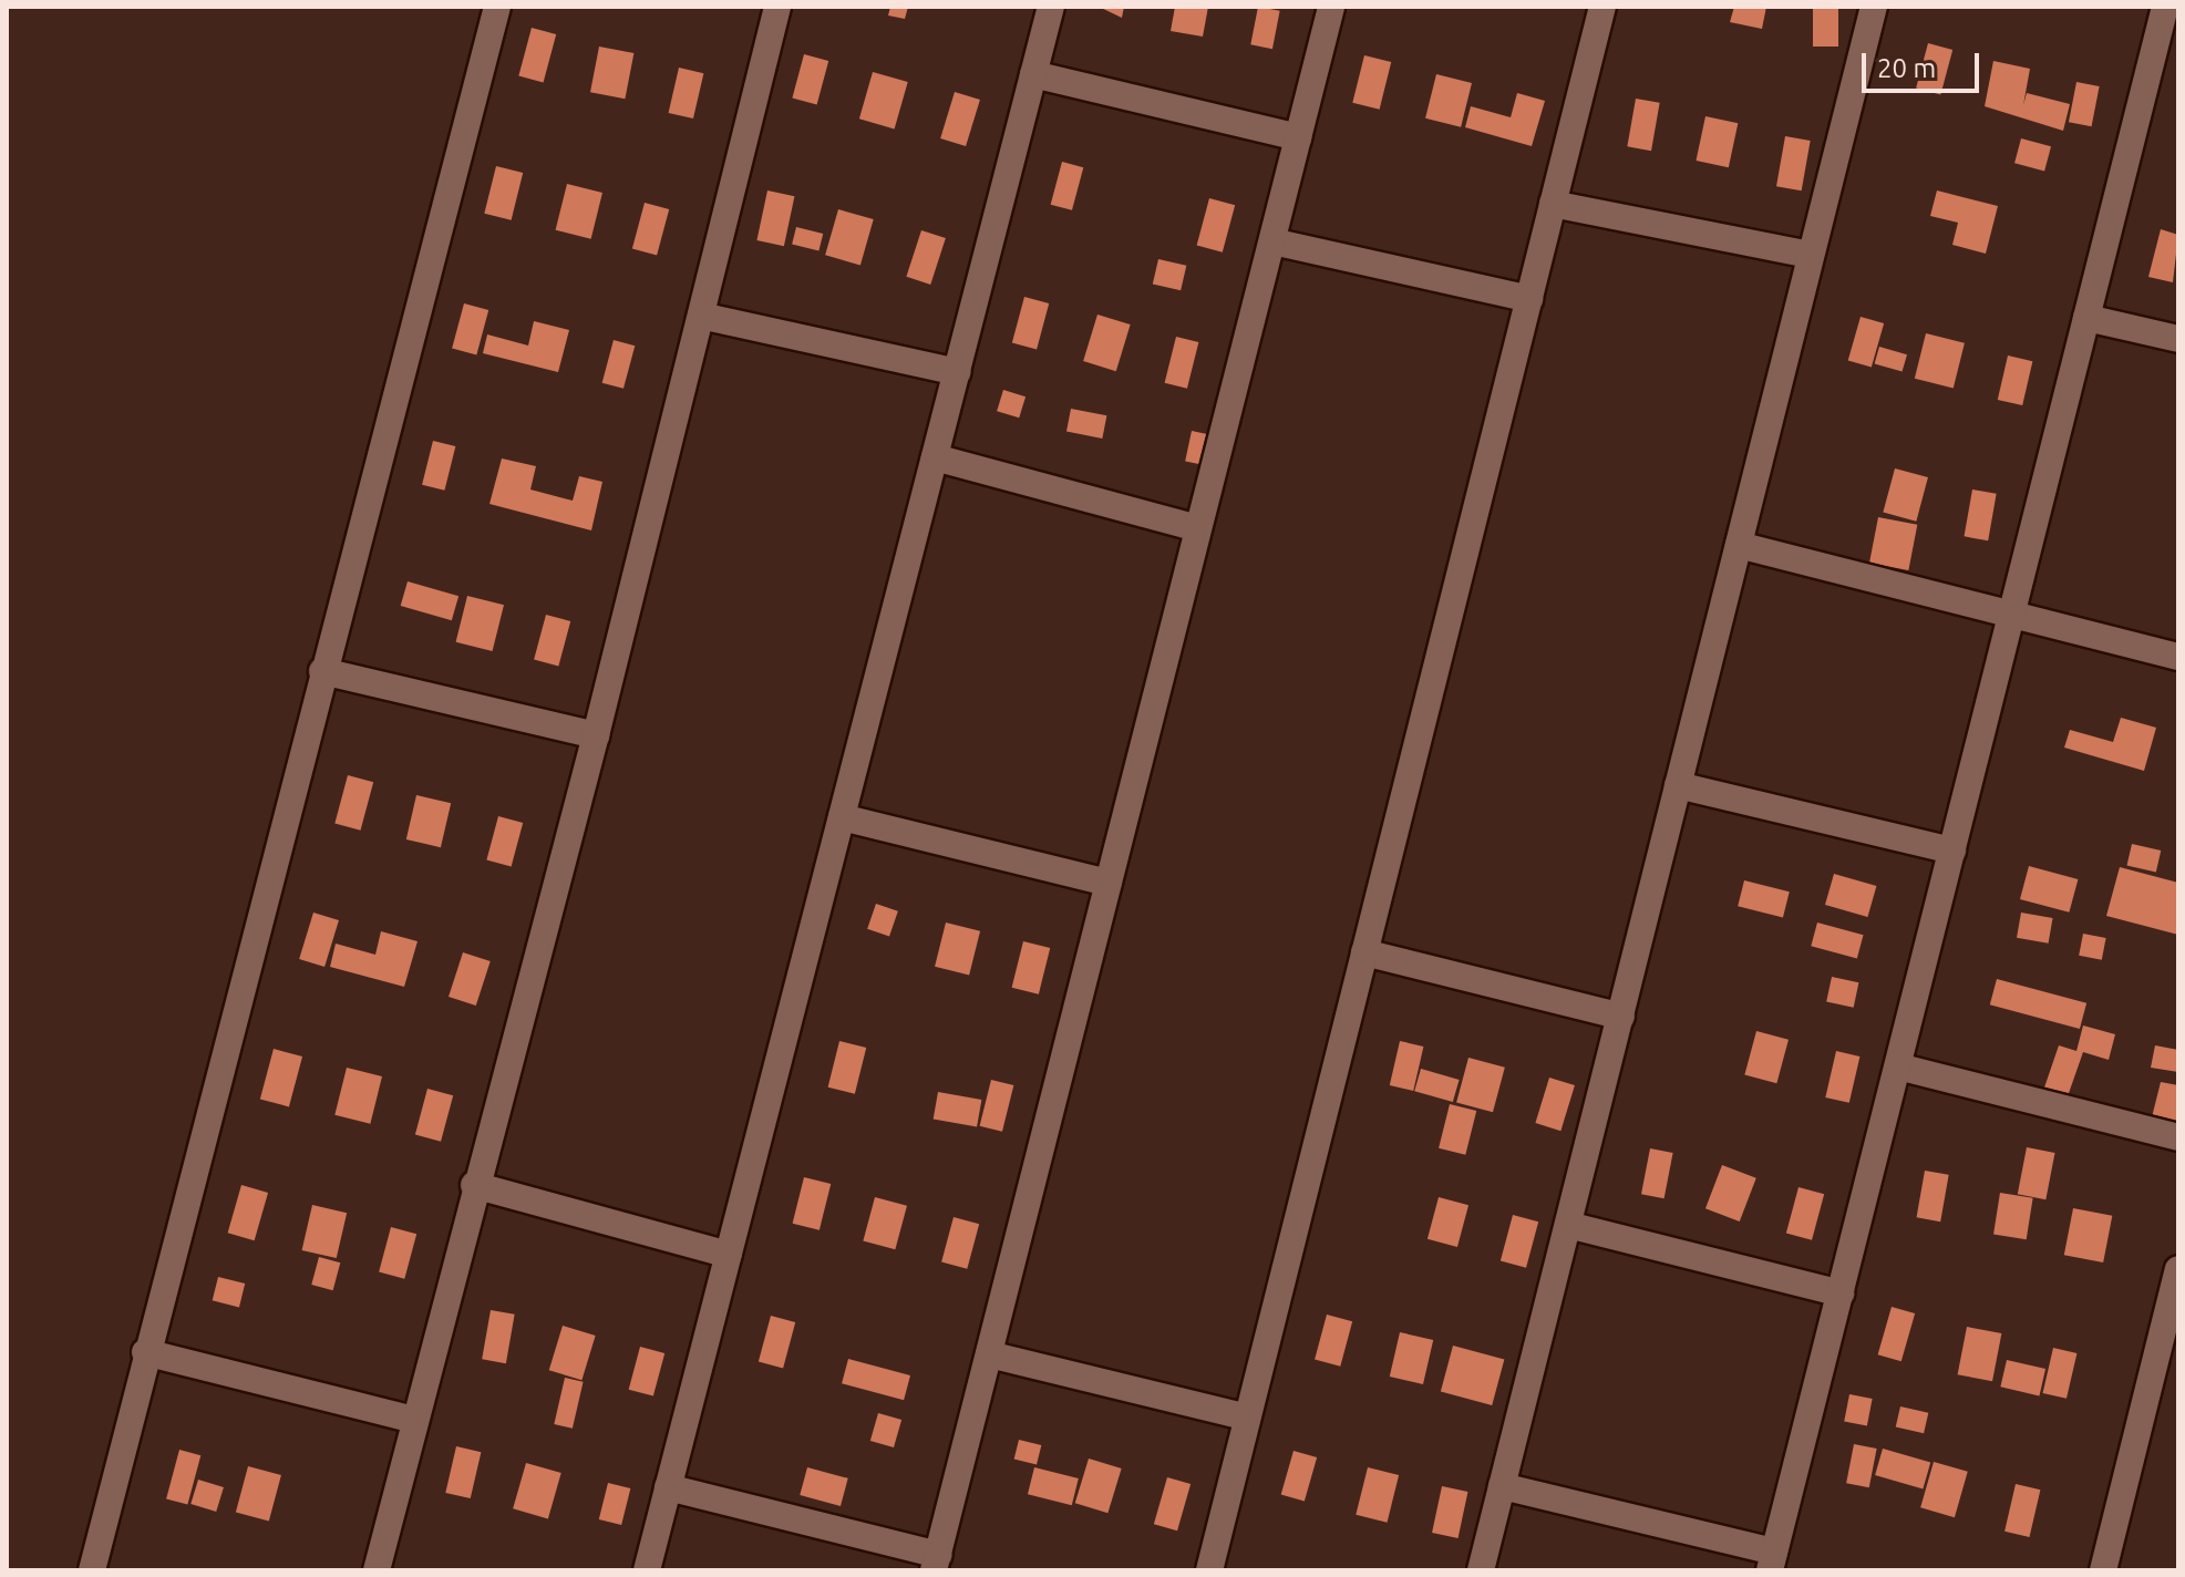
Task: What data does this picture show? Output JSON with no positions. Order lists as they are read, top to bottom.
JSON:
{
  "scale_bar": "20 m"
}
